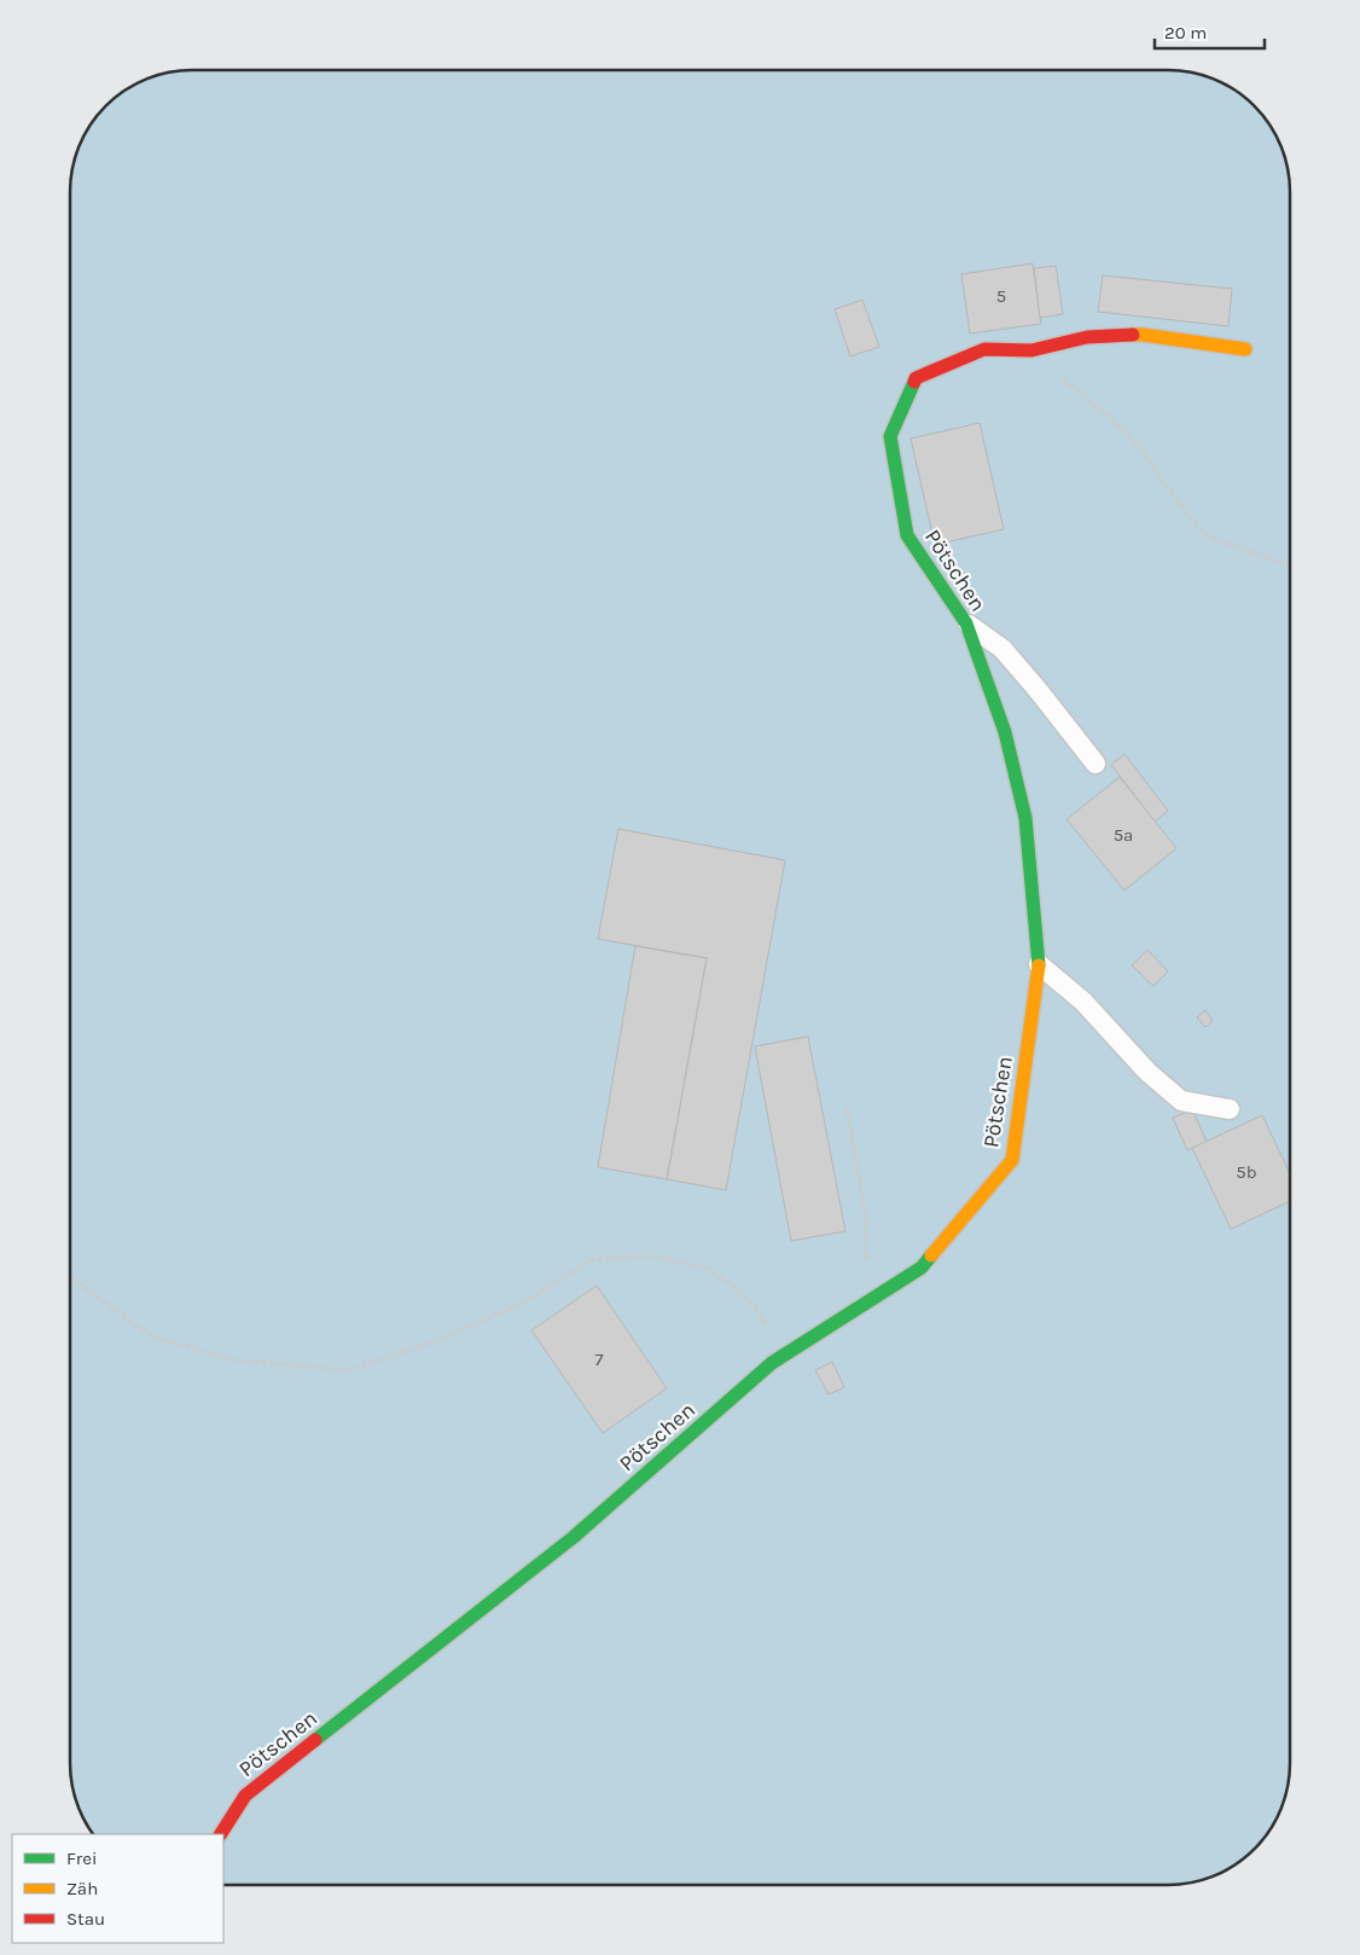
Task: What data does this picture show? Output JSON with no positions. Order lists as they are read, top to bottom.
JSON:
{
  "streets": {
    "street": ["Pötschen"]
  },
  "house_numbers": [
    "5",
    "5a",
    "5b",
    "7"
  ],
  "legend": ["Frei", "Zäh", "Stau"],
  "scale_bar": "20 m"
}
